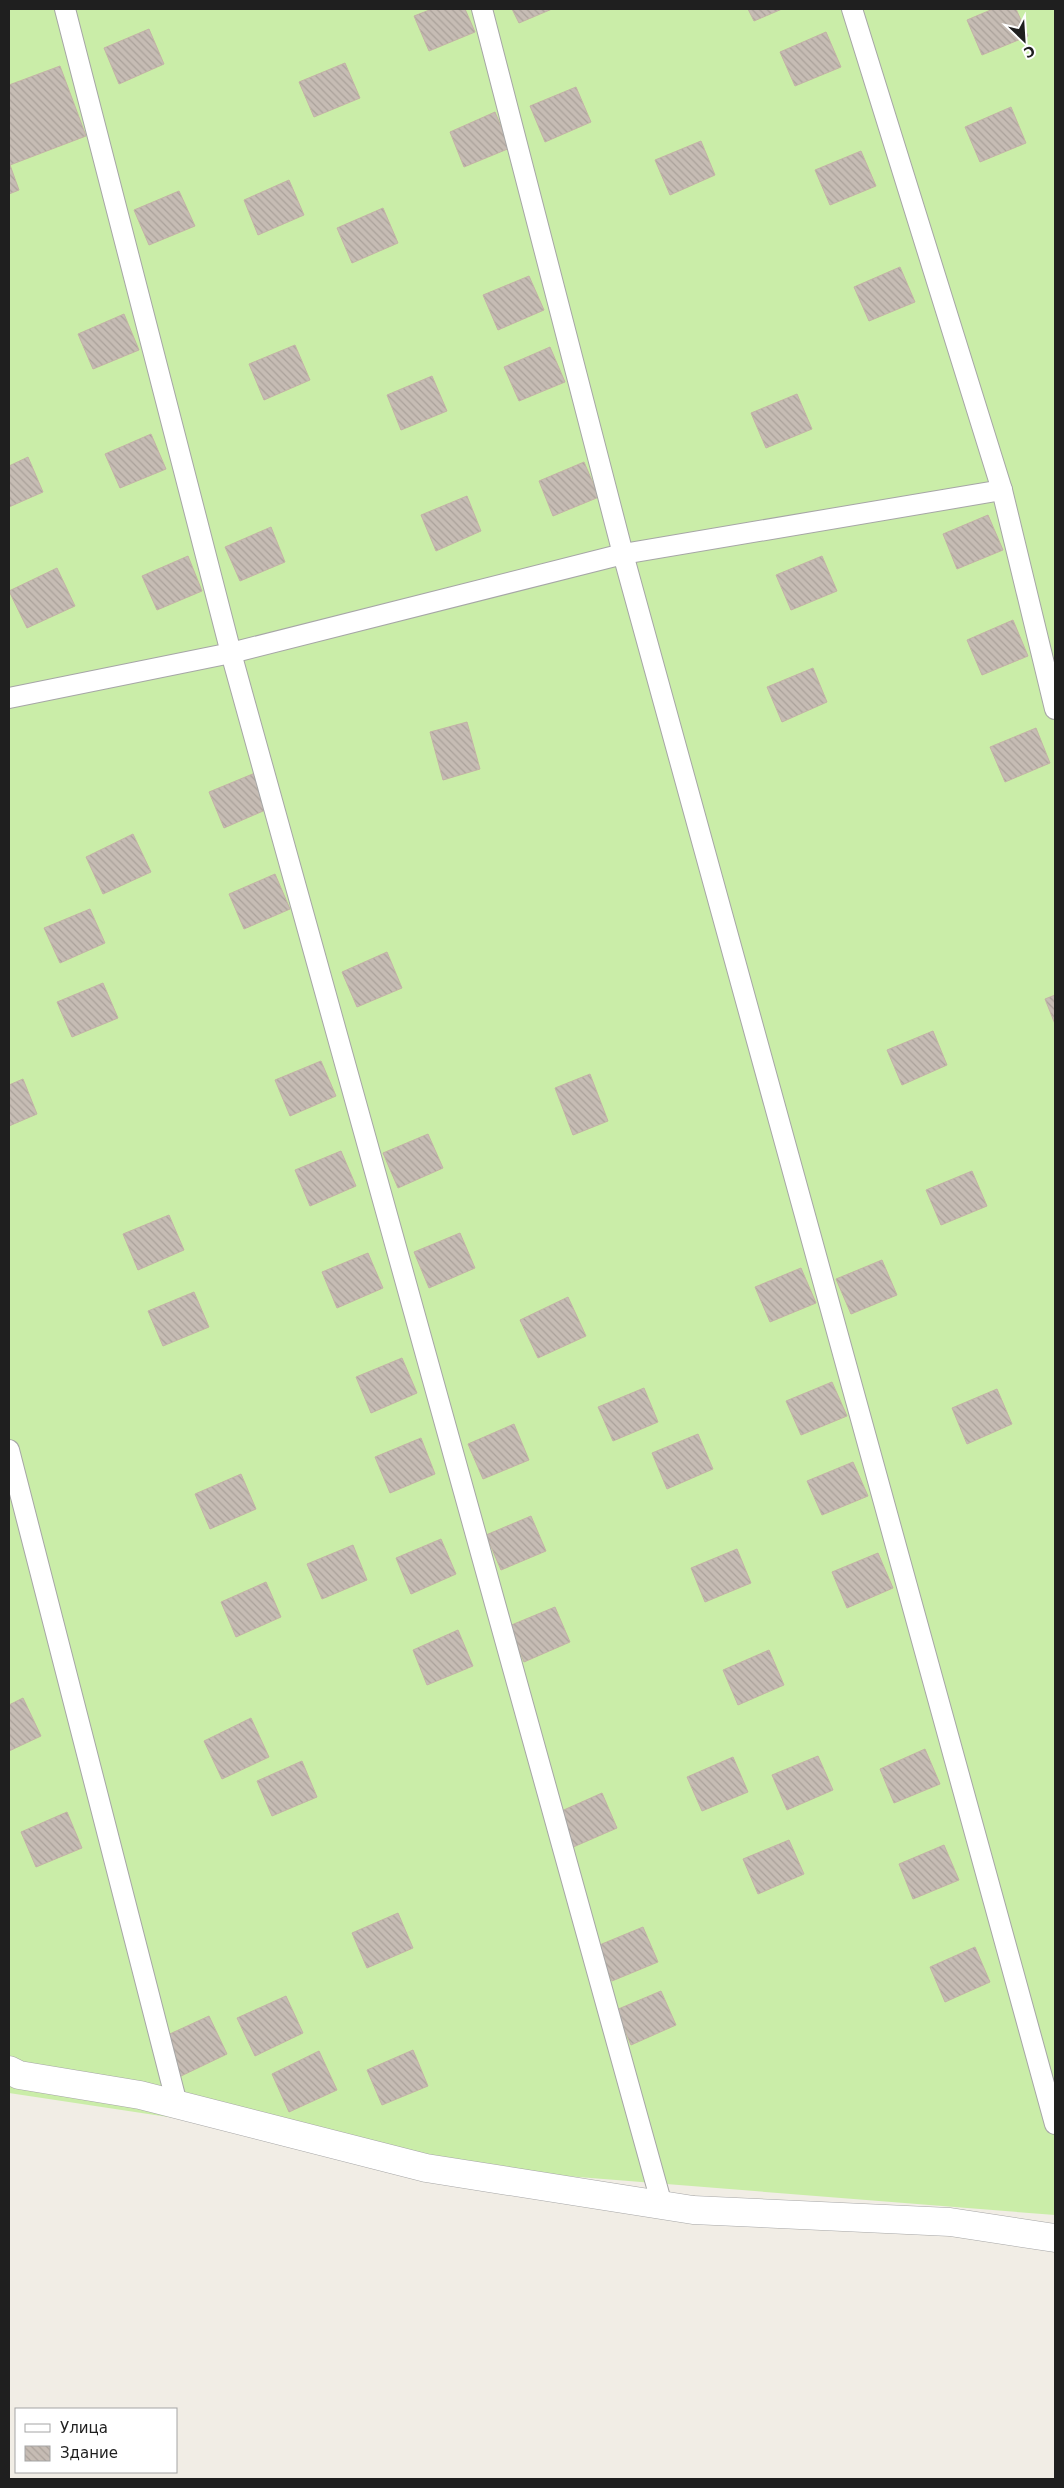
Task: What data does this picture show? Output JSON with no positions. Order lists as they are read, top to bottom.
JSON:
{
  "legend": ["Улица", "Здание"],
  "north": "bottom right"
}
